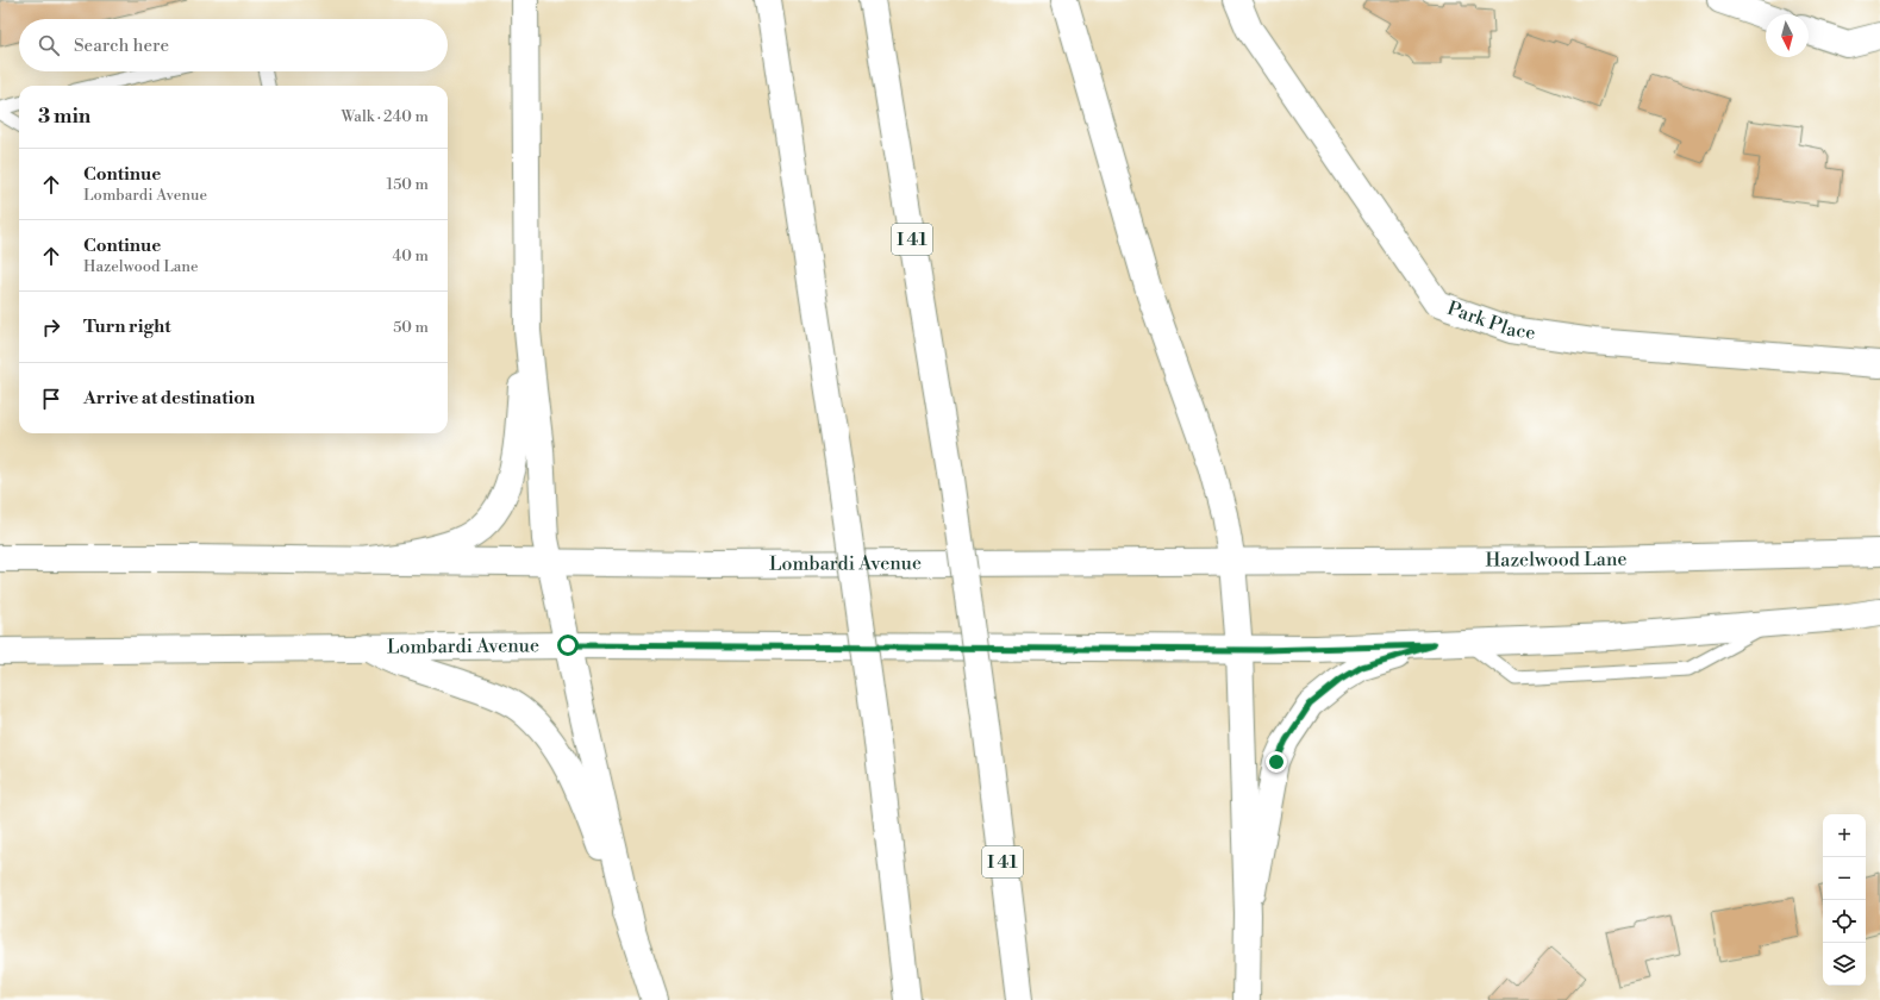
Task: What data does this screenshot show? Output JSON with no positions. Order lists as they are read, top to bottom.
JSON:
{
  "streets": {
    "main road": [
      "I 41",
      "Park Place",
      "Hazelwood Lane",
      "Lombardi Avenue"
    ]
  },
  "crossings": [
    ["Hazelwood Lane", "Lombardi Avenue"]
  ],
  "north": "bottom",
  "page": {
    "search": "Search here",
    "heading": ["3 min", "Walk · 240 m"],
    "list": [
      ["Continue", "Lombardi Avenue", "150 m"],
      ["Continue", "Hazelwood Lane", "40 m"],
      ["Turn right", "50 m"],
      "Arrive at destination"
    ],
    "map_buttons": ["+", "−"]
  }
}
